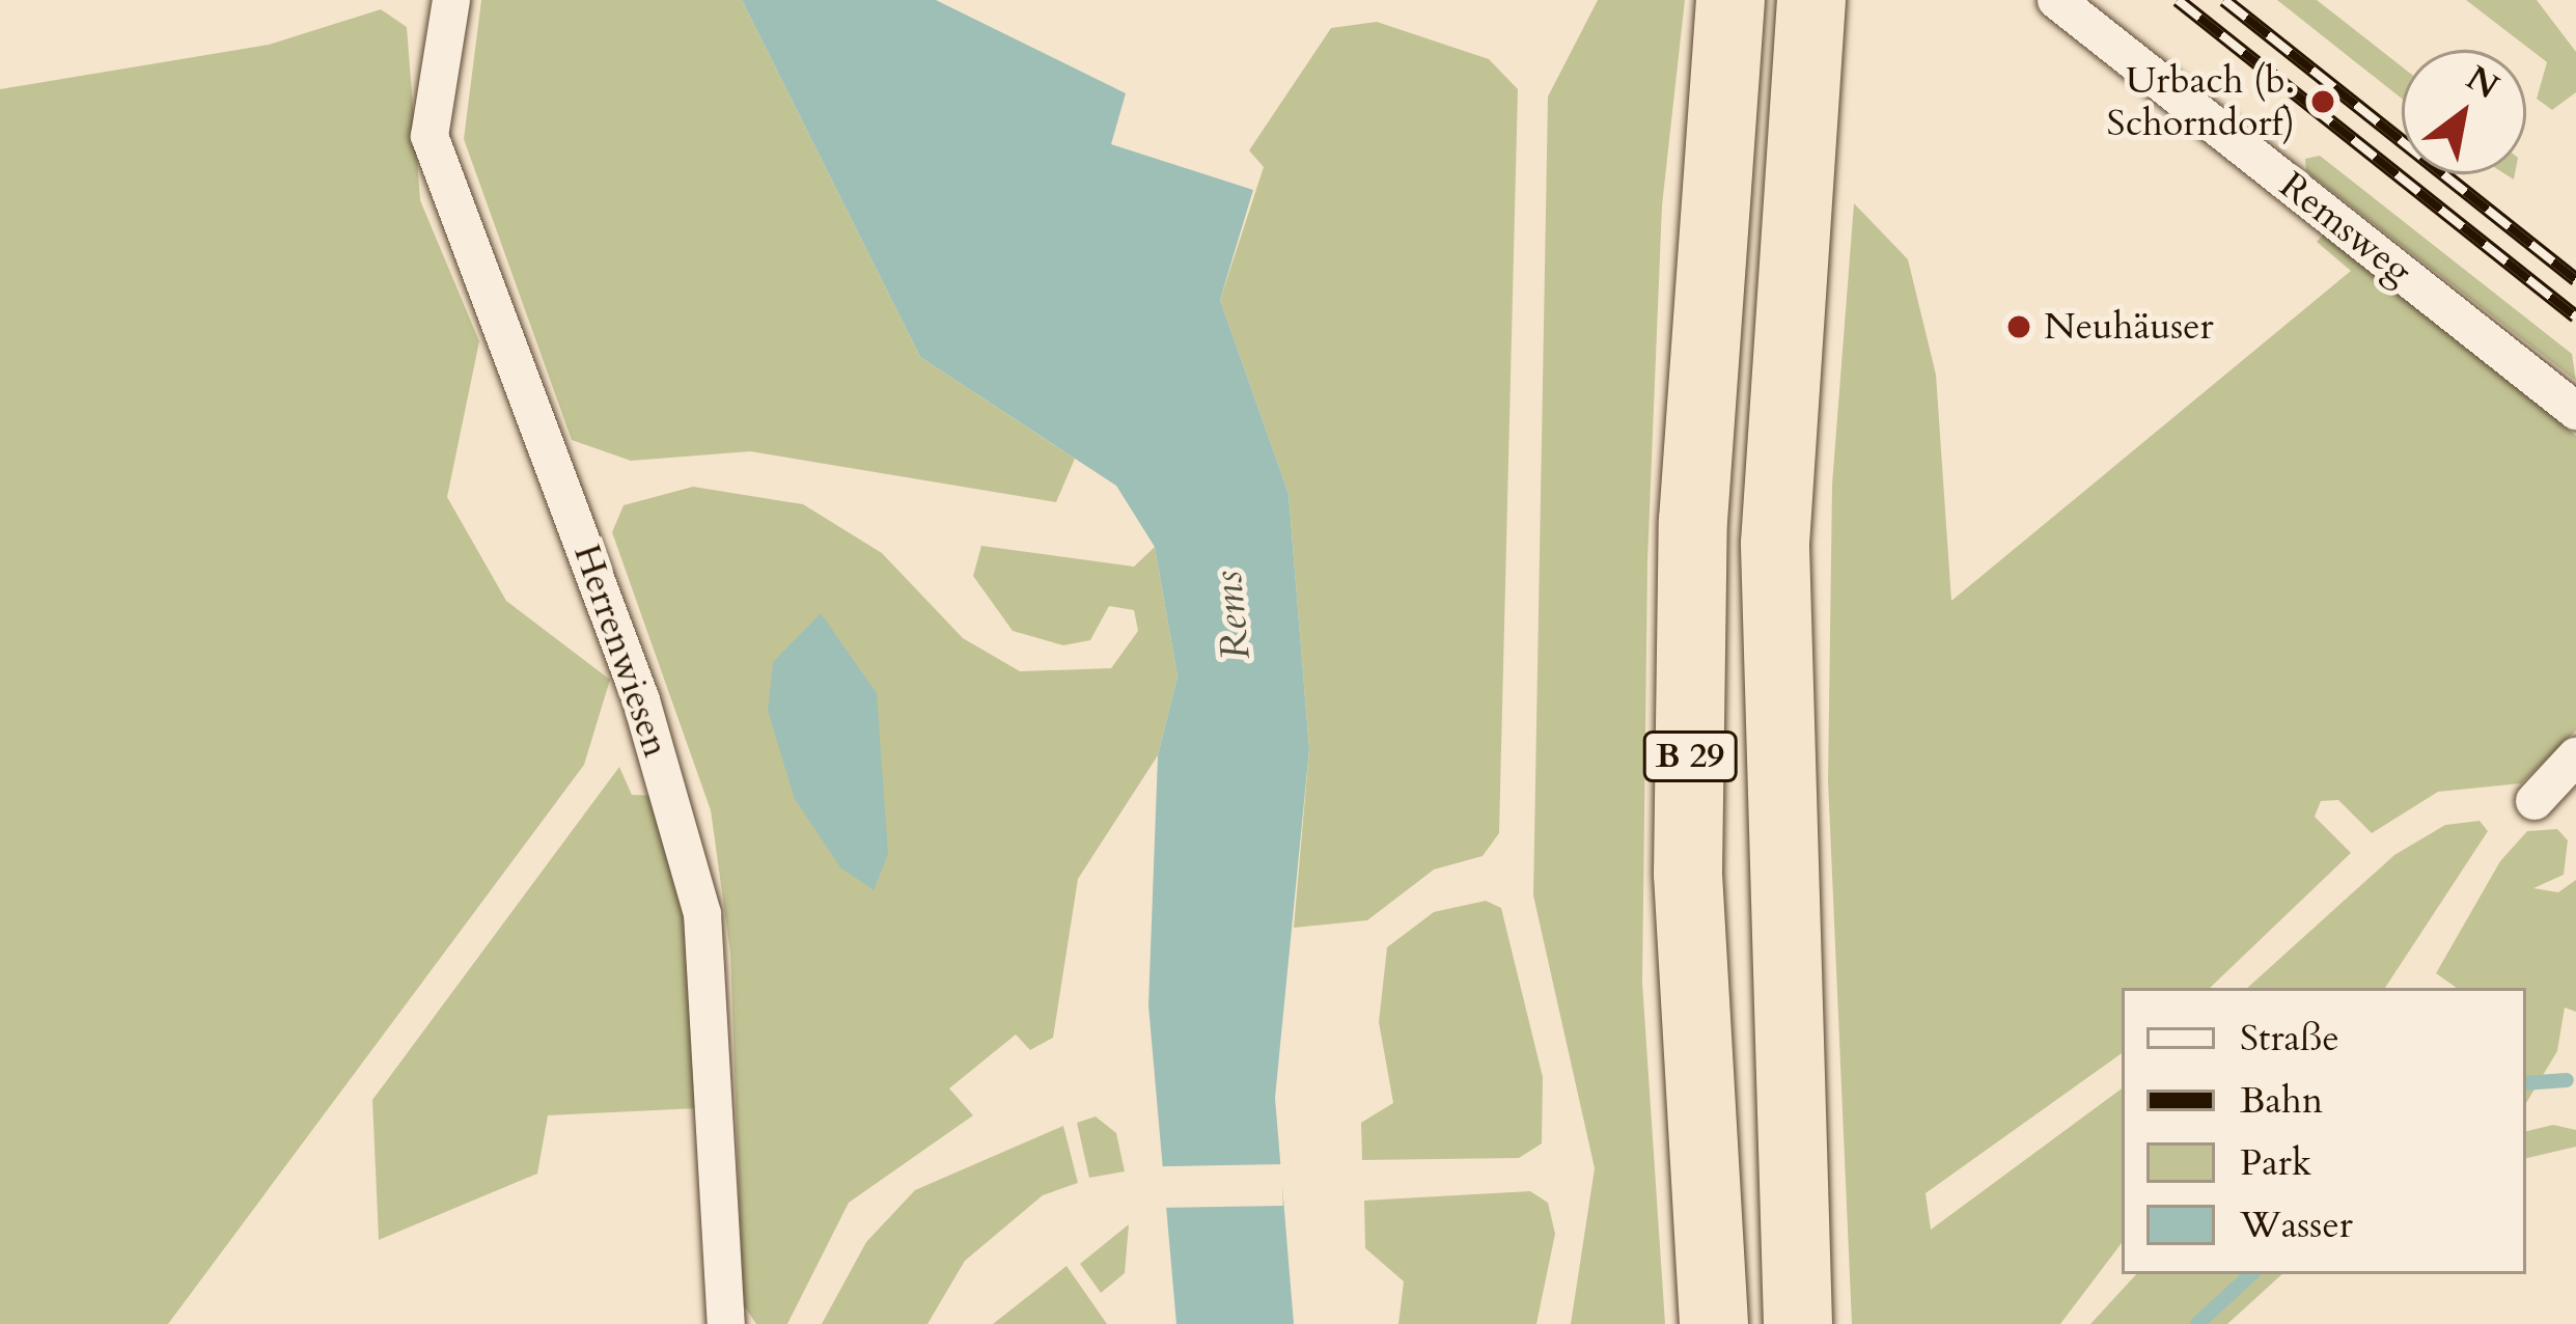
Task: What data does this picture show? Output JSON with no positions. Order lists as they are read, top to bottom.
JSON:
{
  "streets": {
    "highway": ["B 29"],
    "street": ["Remsweg", "Herrenwiesen"]
  },
  "water": ["Rems"],
  "places": ["Urbach (b. Schorndorf)", "Neuhäuser"],
  "legend": [
    "Straße",
    "Bahn",
    "Park",
    "Wasser"
  ],
  "north": "top right"
}
